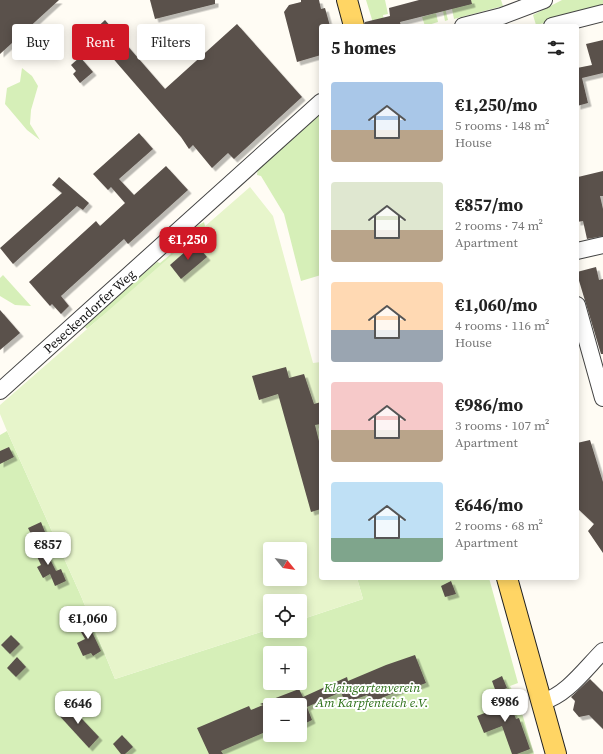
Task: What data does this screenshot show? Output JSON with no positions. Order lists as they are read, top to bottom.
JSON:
{
  "streets": {
    "street": ["Peseckendorfer Weg"]
  },
  "parks": ["Kleingartenverein Am Karpfenteich e.V."],
  "north": "bottom right",
  "page": {
    "chip": ["Buy", "Rent", "Filters"],
    "heading": "5 homes",
    "list": [
      {
        "name": "€1,250/mo",
        "note": "5 rooms · 148 m² · House"
      },
      {
        "name": "€857/mo",
        "note": "2 rooms · 74 m² · Apartment"
      },
      {
        "name": "€1,060/mo",
        "note": "4 rooms · 116 m² · House"
      },
      {
        "name": "€986/mo",
        "note": "3 rooms · 107 m² · Apartment"
      },
      {
        "name": "€646/mo",
        "note": "2 rooms · 68 m² · Apartment"
      }
    ],
    "price": [
      "€1,250",
      "€857",
      "€1,060",
      "€986",
      "€646"
    ],
    "map_buttons": ["+", "−"]
  }
}
